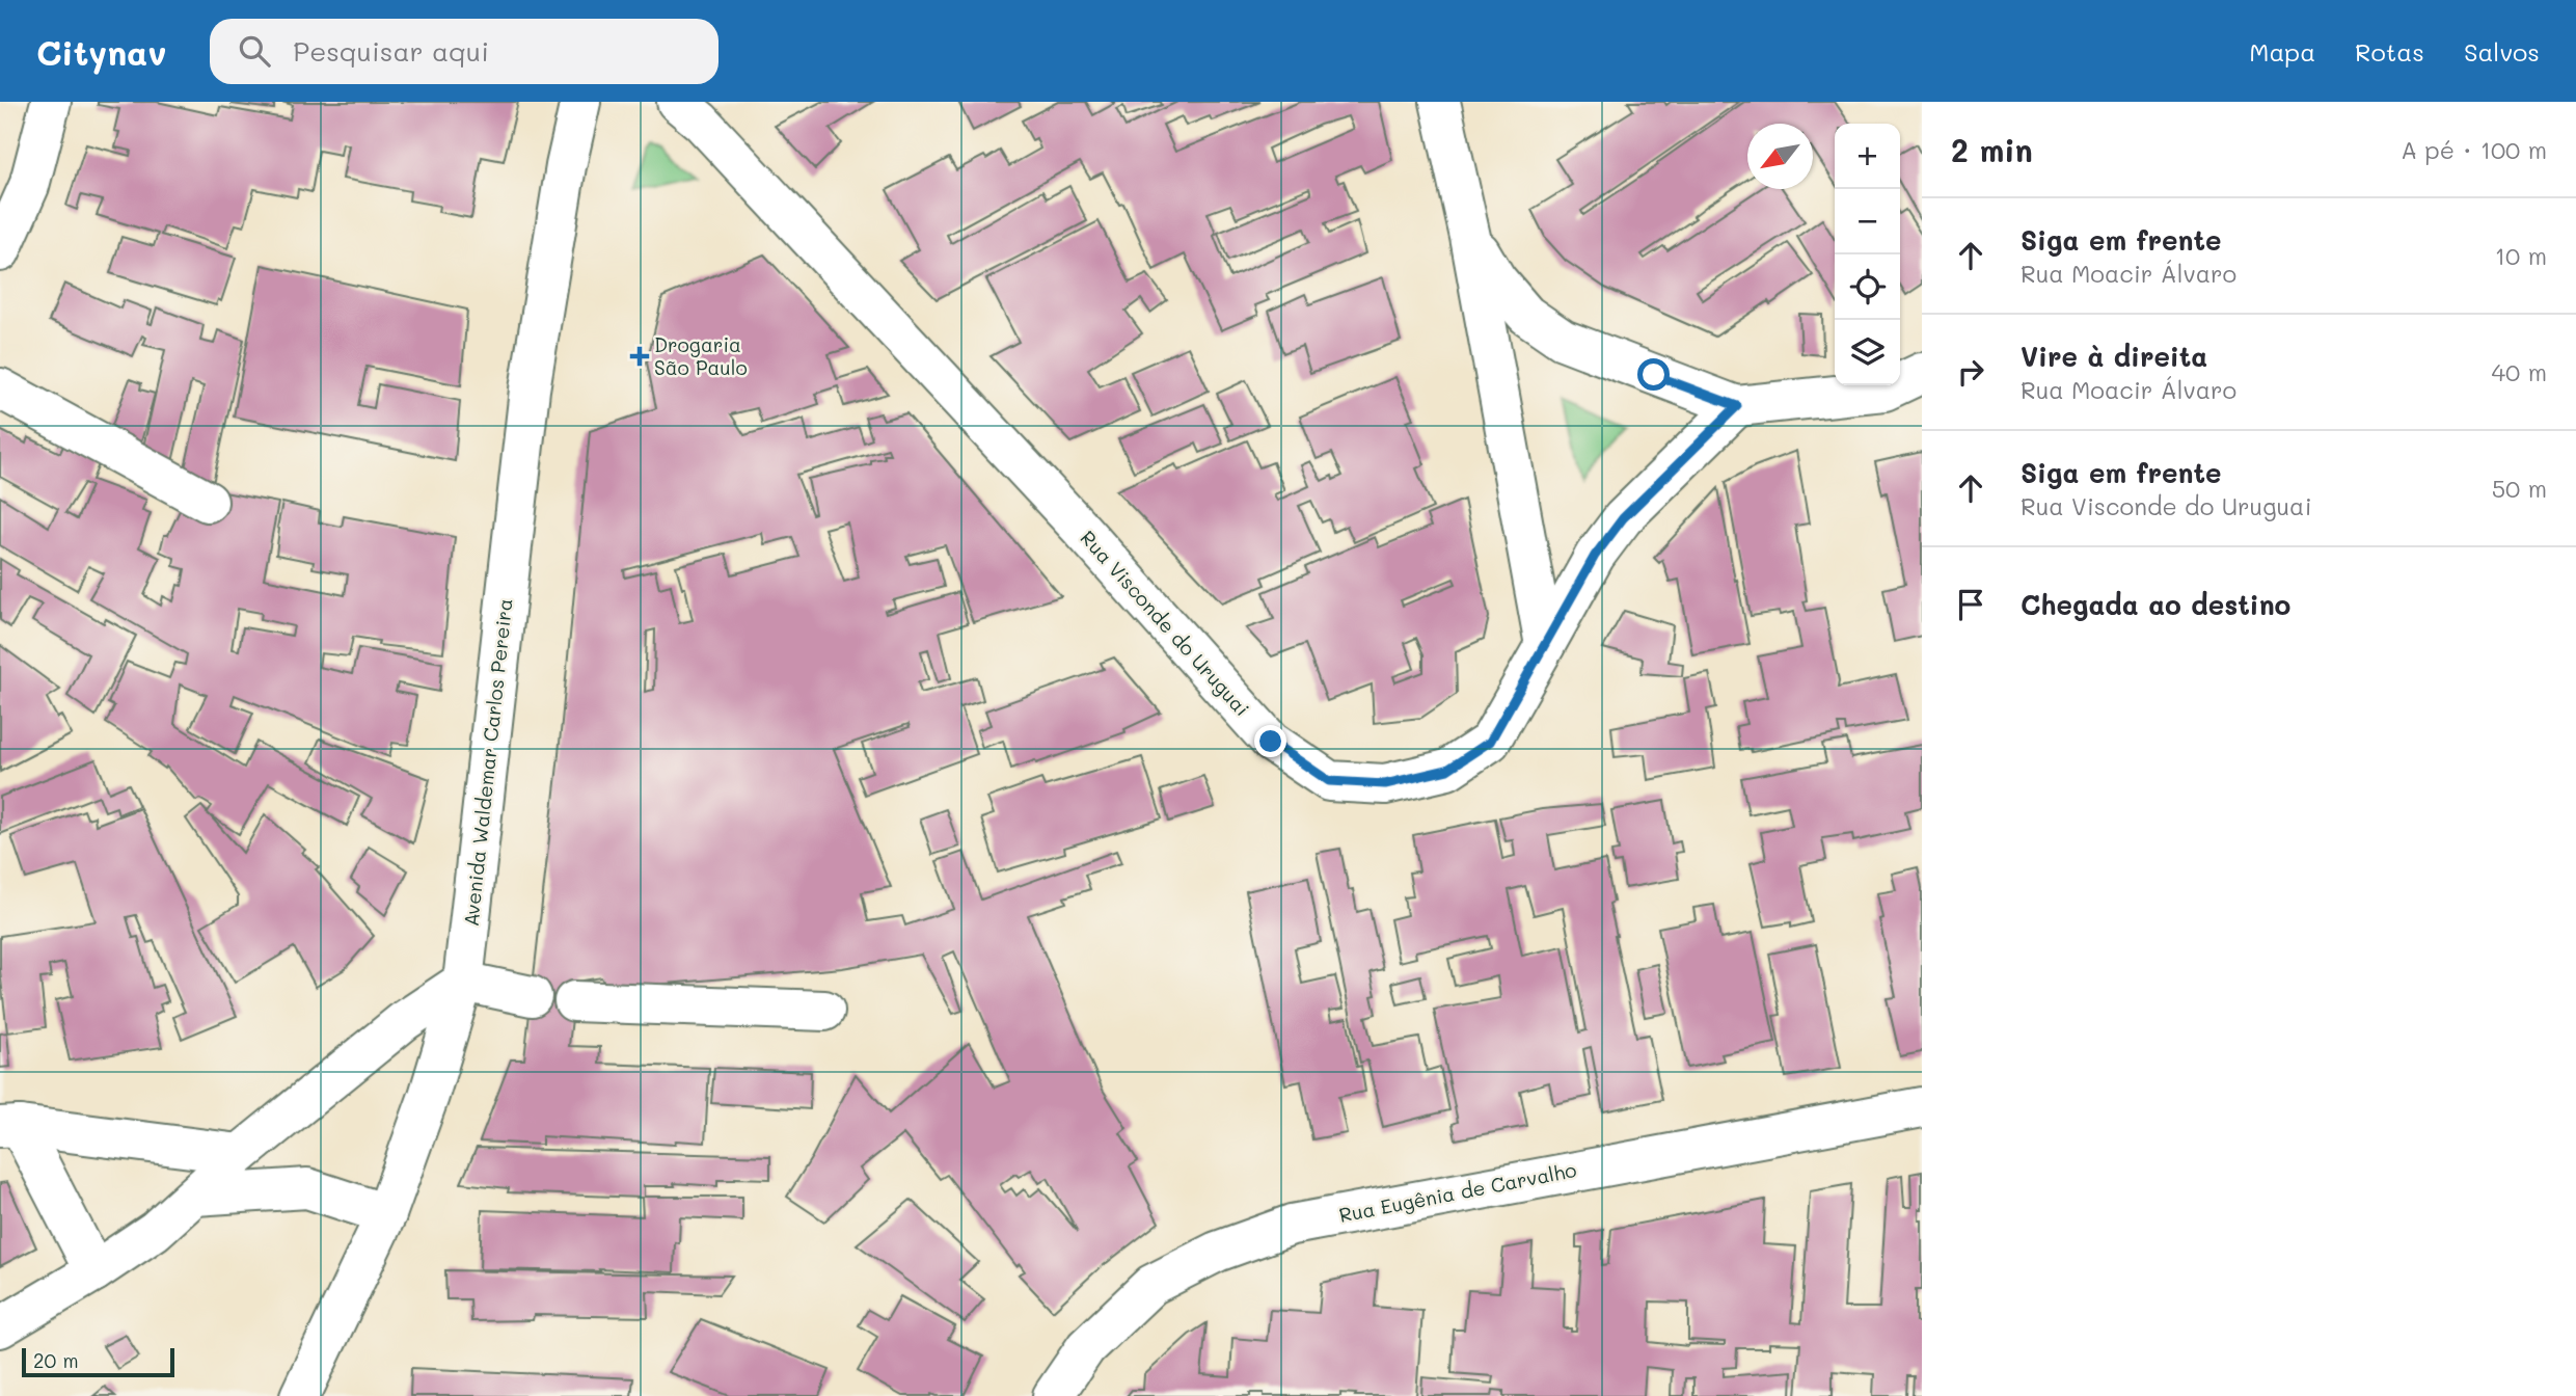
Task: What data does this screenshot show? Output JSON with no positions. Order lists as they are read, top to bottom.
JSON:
{
  "streets": {
    "street": ["Rua Visconde do Uruguai", "Avenida Waldemar Carlos Pereira", "Rua Eugênia de Carvalho"]
  },
  "places": {
    "health": ["Drogaria São Paulo"]
  },
  "scale_bar": "20 m",
  "north": "bottom left",
  "page": {
    "header": "Citynav",
    "search": "Pesquisar aqui",
    "nav": ["Mapa", "Rotas", "Salvos"],
    "heading": ["2 min", "A pé · 100 m"],
    "map_buttons": ["+", "−"],
    "list": [
      ["Siga em frente", "Rua Moacir Álvaro", "10 m"],
      ["Vire à direita", "Rua Moacir Álvaro", "40 m"],
      ["Siga em frente", "Rua Visconde do Uruguai", "50 m"],
      "Chegada ao destino"
    ],
    "scale": "20 m"
  }
}
